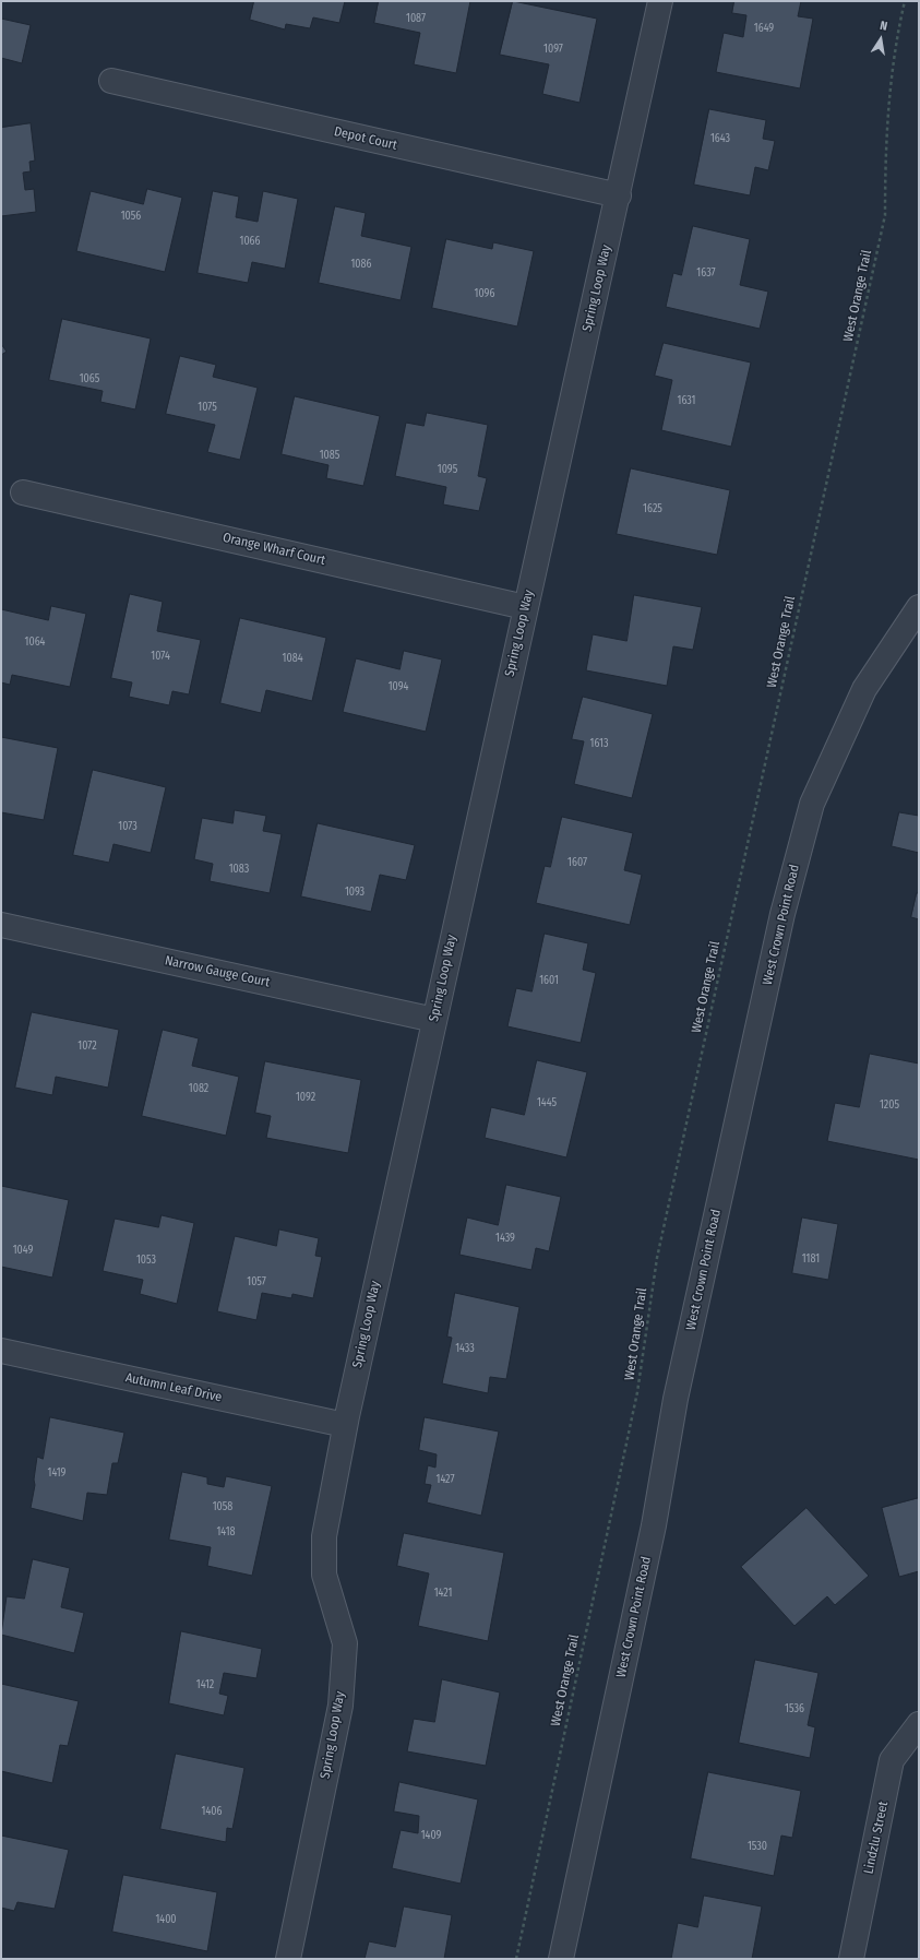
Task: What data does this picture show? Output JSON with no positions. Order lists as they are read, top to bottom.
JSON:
{
  "streets": {
    "street": [
      "Depot Court",
      "Spring Loop Way",
      "Orange Wharf Court",
      "West Crown Point Road",
      "Narrow Gauge Court",
      "Autumn Leaf Drive",
      "Lindzlu Street"
    ],
    "path": ["West Orange Trail"]
  },
  "crossings": [
    ["Depot Court", "Spring Loop Way"],
    ["Spring Loop Way", "Orange Wharf Court"],
    ["Spring Loop Way", "Narrow Gauge Court"],
    ["Spring Loop Way", "Autumn Leaf Drive"]
  ],
  "house_numbers": [
    "1087",
    "1649",
    "1097",
    "1643",
    "1056",
    "1066",
    "1086",
    "1637",
    "1096",
    "1065",
    "1631",
    "1075",
    "1085",
    "1095",
    "1625",
    "1064",
    "1074",
    "1084",
    "1094",
    "1613",
    "1073",
    "1607",
    "1083",
    "1093",
    "1601",
    "1072",
    "1082",
    "1092",
    "1445",
    "1205",
    "1439",
    "1049",
    "1181",
    "1053",
    "1057",
    "1433",
    "1419",
    "1427",
    "1058",
    "1418",
    "1421",
    "1412",
    "1536",
    "1406",
    "1409",
    "1530",
    "1400"
  ],
  "north": "top"
}
